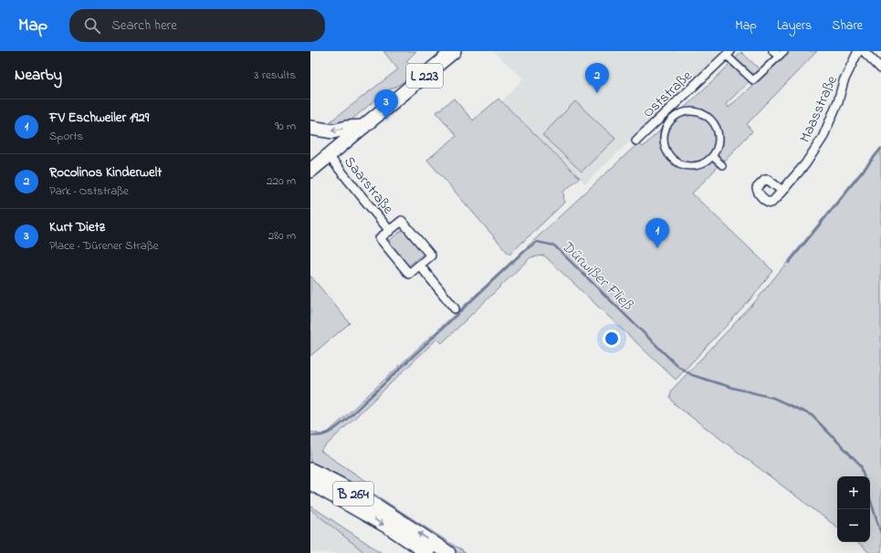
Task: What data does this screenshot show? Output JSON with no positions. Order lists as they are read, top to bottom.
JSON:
{
  "streets": {
    "main road": ["L 223", "B 264"],
    "street": ["Oststraße", "Maasstraße", "Saarstraße"]
  },
  "crossings": [
    ["L 223", "Saarstraße"]
  ],
  "water": ["Dürwißer Fließ"],
  "page": {
    "header": "Map",
    "search": "Search here",
    "nav": ["Map", "Layers", "Share"],
    "heading": ["Nearby", "3 results"],
    "pins": ["2", "3", "1"],
    "list": [
      {
        "mark": "1",
        "name": "FV Eschweiler 1929",
        "note": "Sports",
        "value": "90 m"
      },
      {
        "mark": "2",
        "name": "Rocolinos Kinderwelt",
        "note": "Park · Oststraße",
        "value": "220 m"
      },
      {
        "mark": "3",
        "name": "Kurt Dietz",
        "note": "Place · Dürener Straße",
        "value": "280 m"
      }
    ],
    "map_buttons": ["+", "−"]
  }
}
